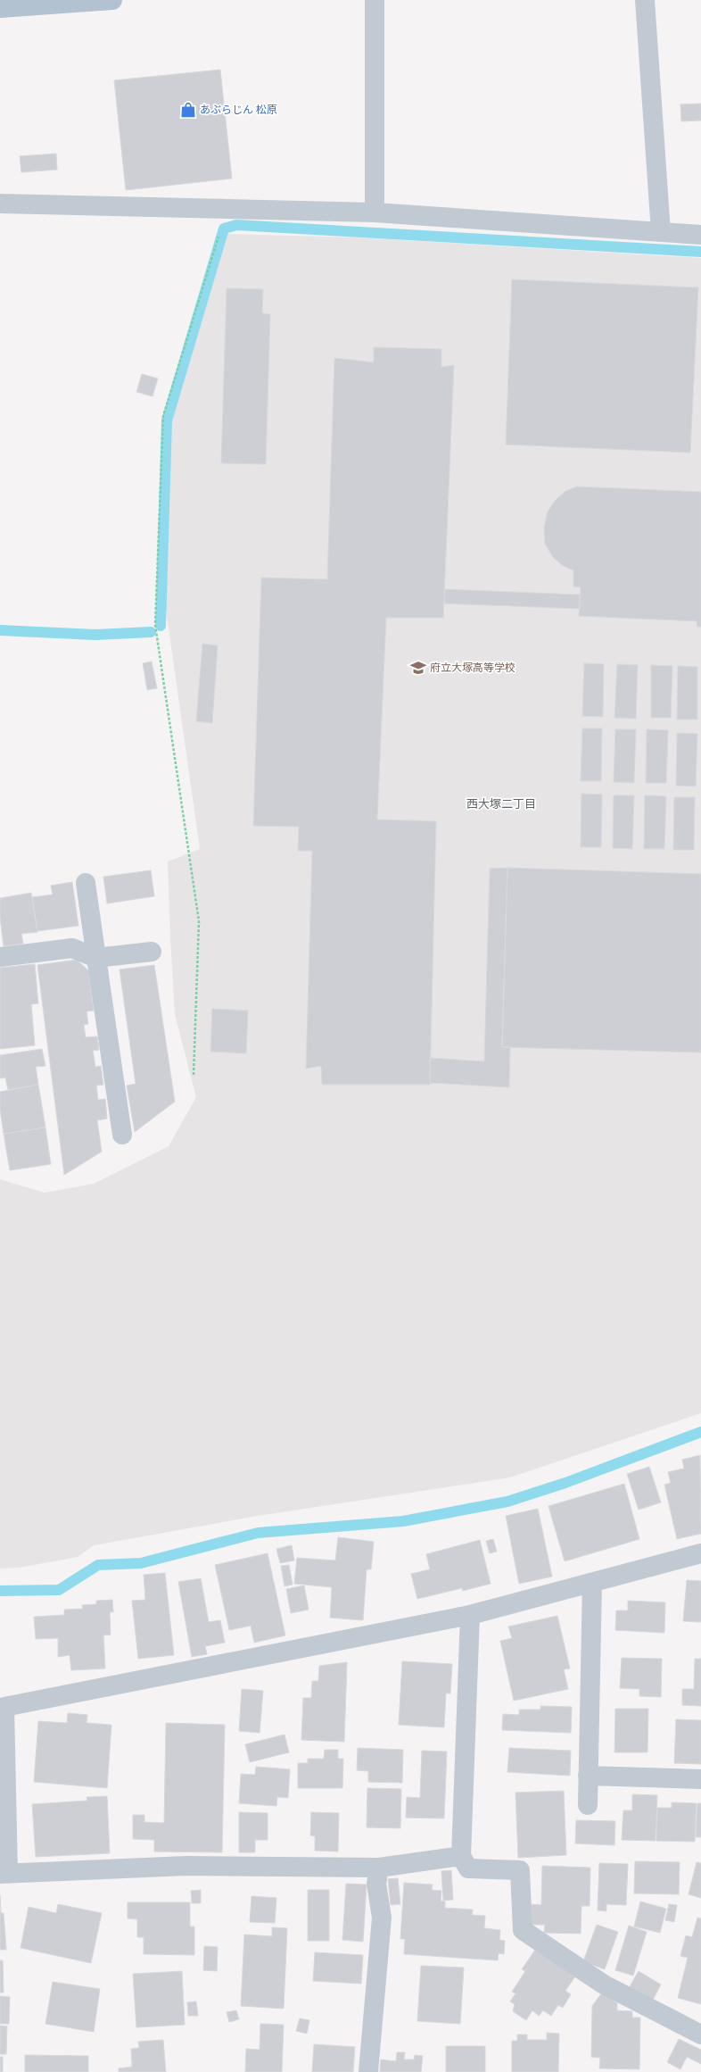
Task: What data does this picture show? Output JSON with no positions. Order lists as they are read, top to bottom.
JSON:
{
  "districts": ["西大塚二丁目"],
  "places": {
    "shop": ["あぶらじん 松原"],
    "school or university": ["府立大塚高等学校"]
  }
}
